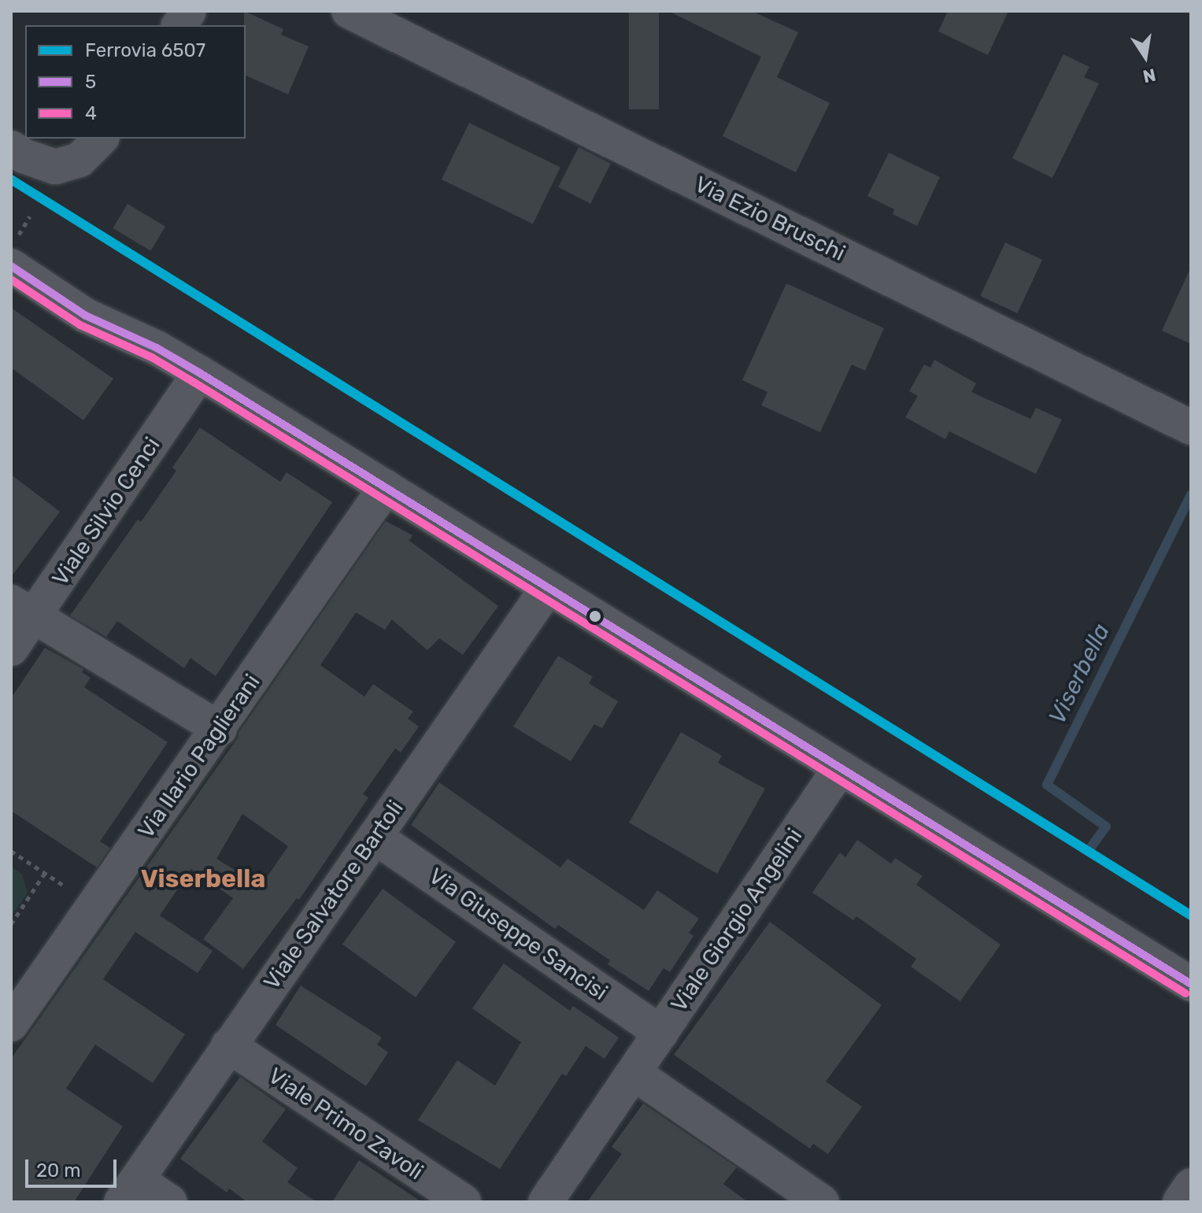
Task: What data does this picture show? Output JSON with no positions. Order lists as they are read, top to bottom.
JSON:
{
  "streets": {
    "street": [
      "Via Ezio Bruschi",
      "Viale Silvio Cenci",
      "Via Ilario Paglierani",
      "Viale Salvatore Bartoli",
      "Viale Giorgio Angelini",
      "Via Giuseppe Sancisi",
      "Viale Primo Zavoli"
    ]
  },
  "crossings": [
    ["Viale Salvatore Bartoli", "Via Giuseppe Sancisi"],
    ["Viale Salvatore Bartoli", "Viale Primo Zavoli"],
    ["Viale Giorgio Angelini", "Via Giuseppe Sancisi"]
  ],
  "districts": ["Viserbella"],
  "water": ["Viserbella"],
  "lines": ["rail line 6507", "transit line 5", "transit line 4"],
  "legend": ["Ferrovia 6507", "5", "4"],
  "scale_bar": "20 m",
  "north": "bottom"
}
